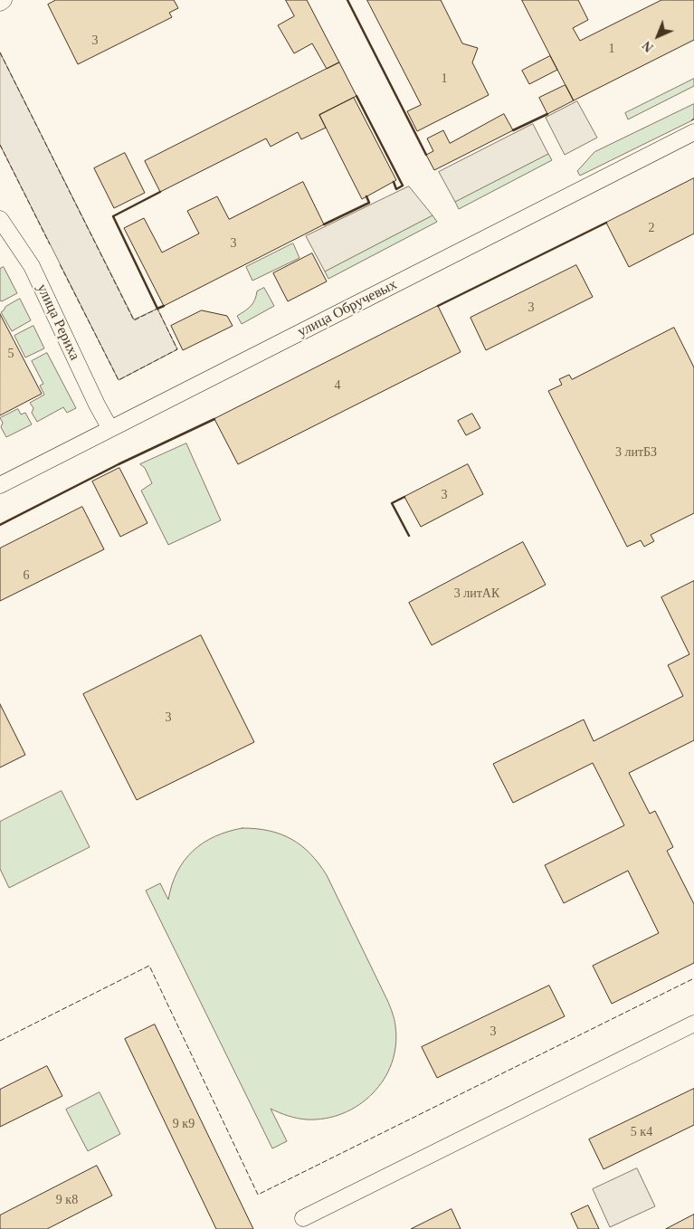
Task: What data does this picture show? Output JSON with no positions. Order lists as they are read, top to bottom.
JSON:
{
  "streets": {
    "street": ["улица Обручевых", "улица Рериха"]
  },
  "crossings": [
    ["улица Обручевых", "улица Рериха"]
  ],
  "house_numbers": [
    "3",
    "1",
    "1",
    "2",
    "3",
    "3",
    "5",
    "4",
    "3 литБЗ",
    "3",
    "6",
    "3 литАК",
    "3",
    "3",
    "9 к9",
    "5 к4",
    "9 к8"
  ],
  "north": "bottom left"
}
